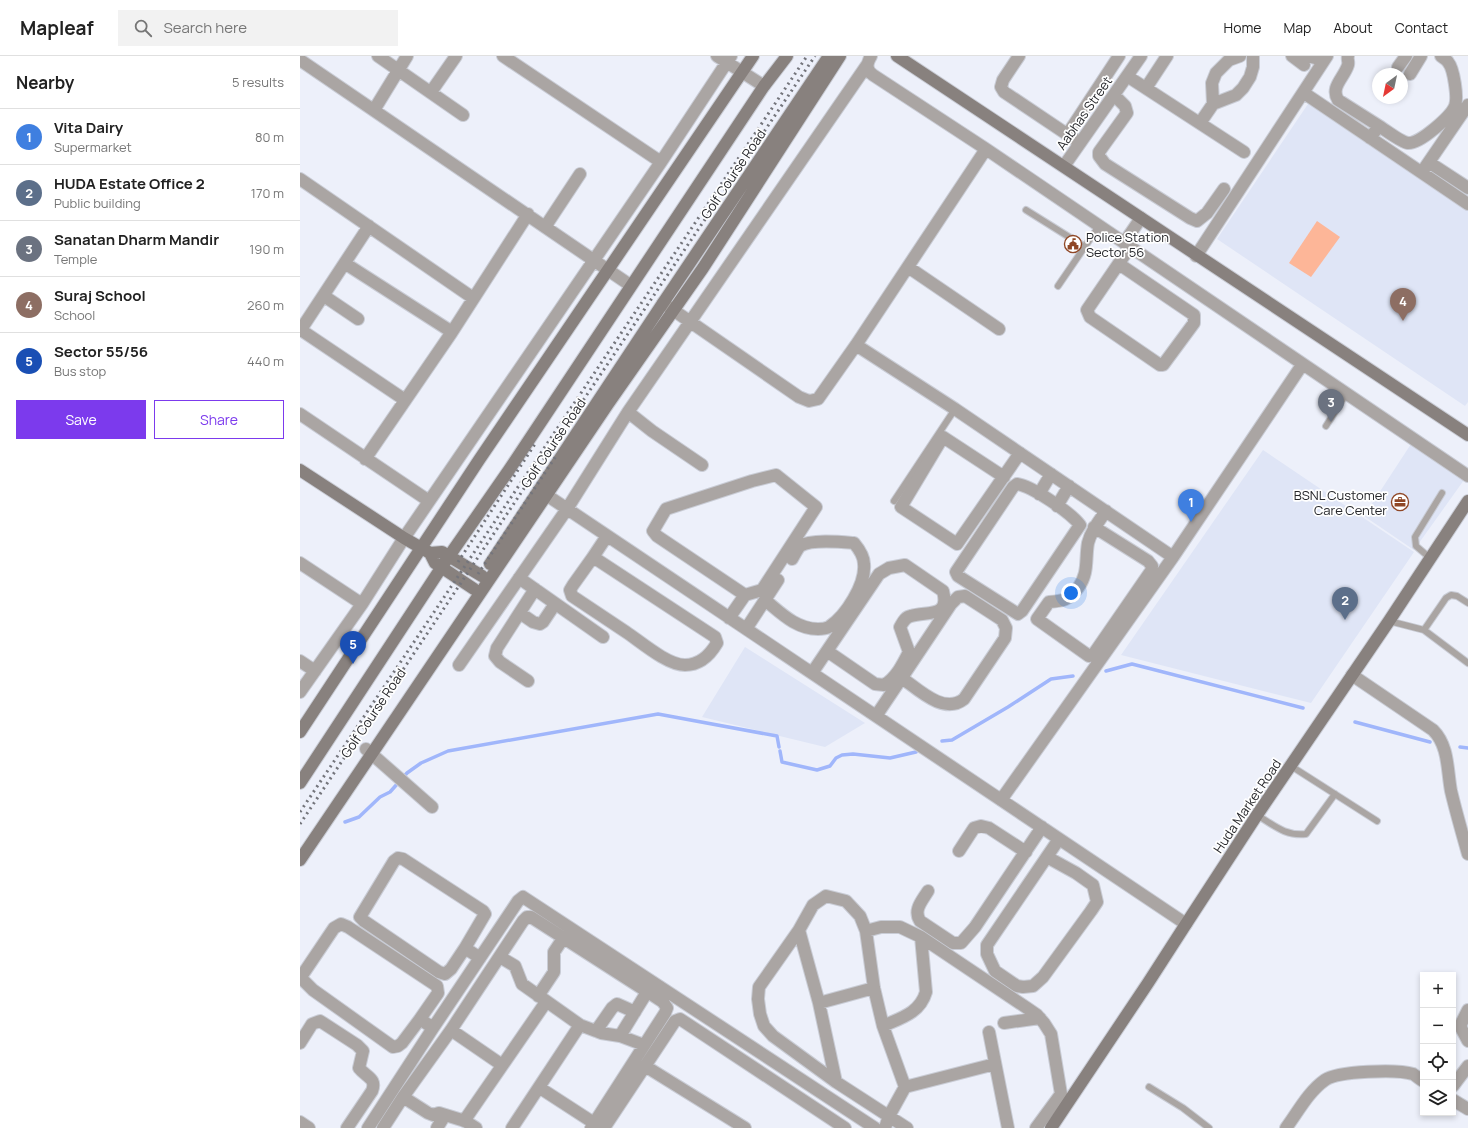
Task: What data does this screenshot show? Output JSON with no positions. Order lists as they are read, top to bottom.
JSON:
{
  "streets": {
    "street": ["Aabhas Street", "Golf Course Road", "Huda Market Road"]
  },
  "places": {
    "public building": ["Police Station Sector 56"],
    "office": ["BSNL Customer Care Center"]
  },
  "north": "bottom left",
  "page": {
    "header": "Mapleaf",
    "search": "Search here",
    "nav": [
      "Home",
      "Map",
      "About",
      "Contact"
    ],
    "heading": ["Nearby", "5 results"],
    "list": [
      {
        "mark": "1",
        "name": "Vita Dairy",
        "note": "Supermarket",
        "value": "80 m"
      },
      {
        "mark": "2",
        "name": "HUDA Estate Office 2",
        "note": "Public building",
        "value": "170 m"
      },
      {
        "mark": "3",
        "name": "Sanatan Dharm Mandir",
        "note": "Temple",
        "value": "190 m"
      },
      {
        "mark": "4",
        "name": "Suraj School",
        "note": "School",
        "value": "260 m"
      },
      {
        "mark": "5",
        "name": "Sector 55/56",
        "note": "Bus stop",
        "value": "440 m"
      }
    ],
    "pins": [
      "4",
      "3",
      "1",
      "2",
      "5"
    ],
    "buttons": ["Save", "Share"],
    "map_buttons": ["+", "−"]
  }
}
